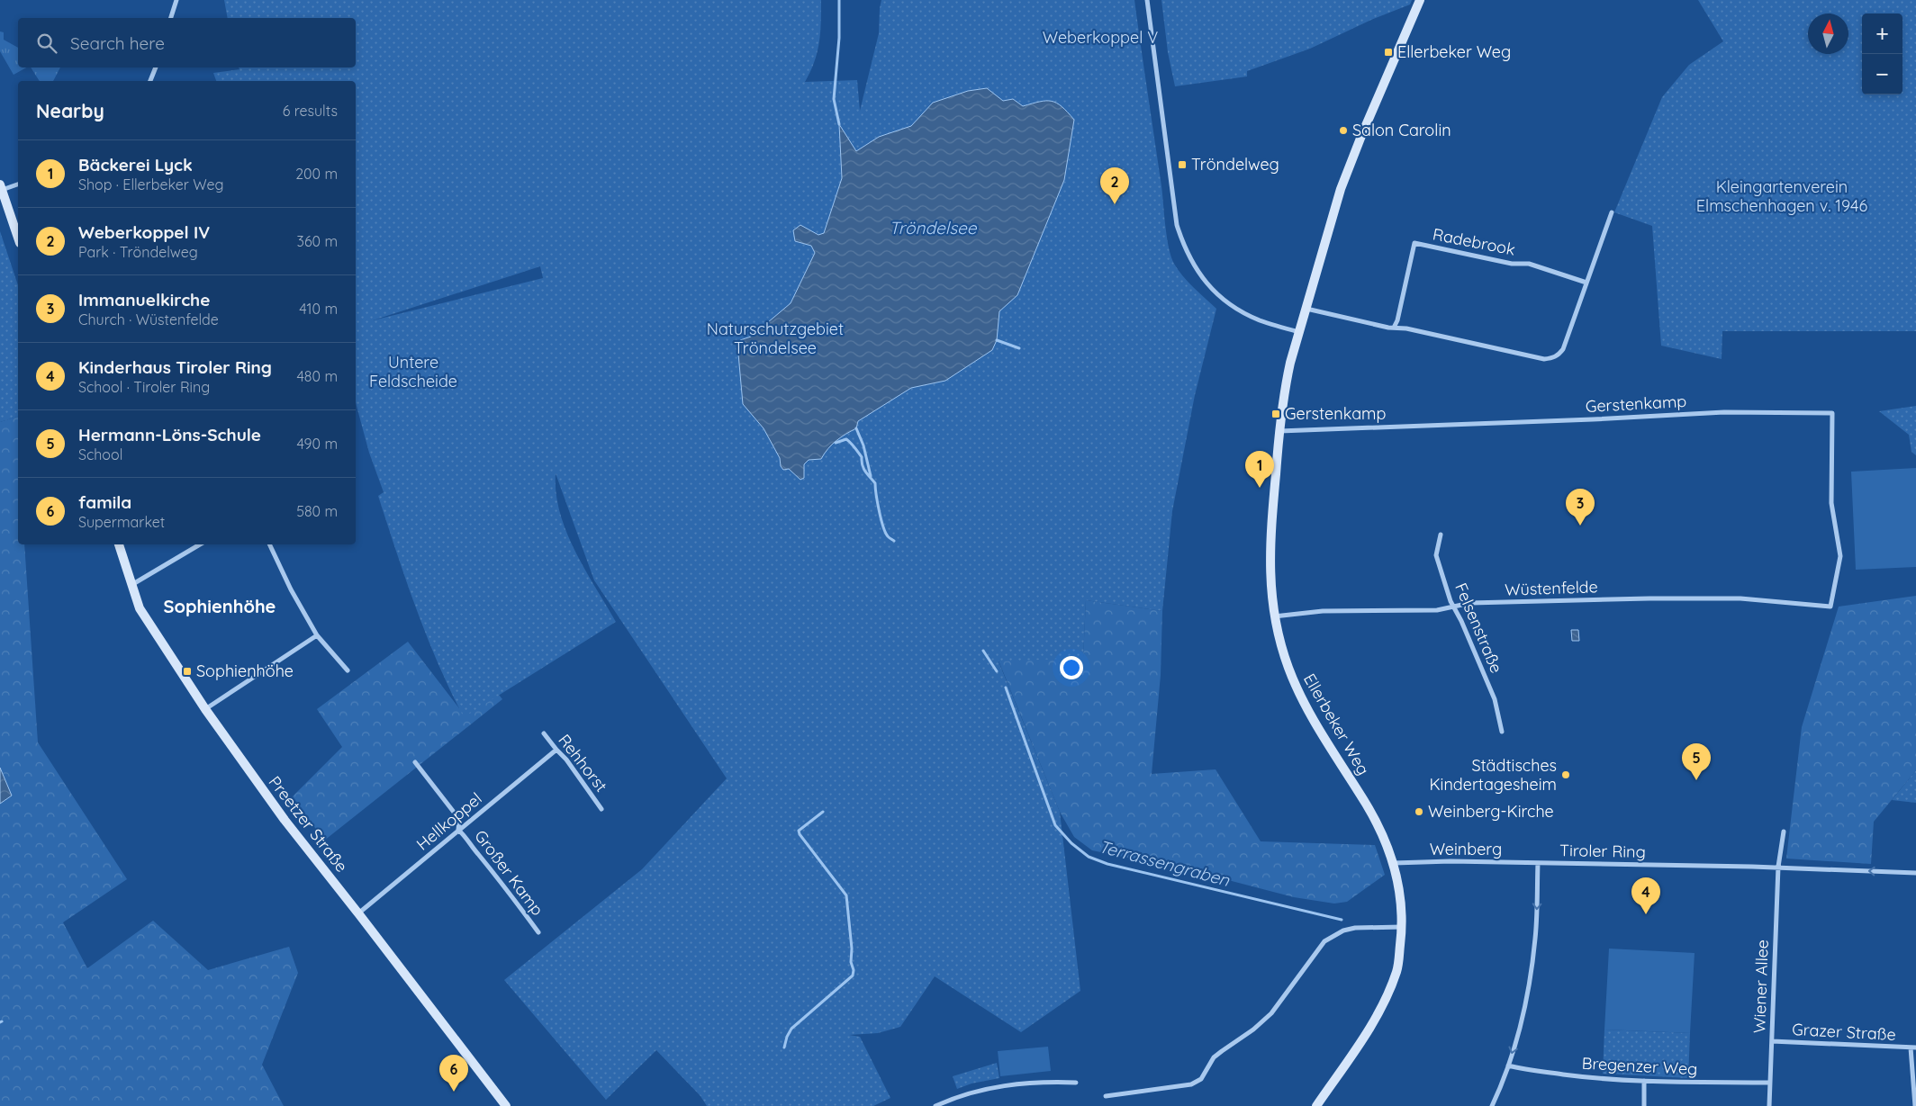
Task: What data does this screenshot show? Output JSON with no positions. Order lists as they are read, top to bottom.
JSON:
{
  "streets": {
    "street": [
      "Radebrook",
      "Gerstenkamp",
      "Wüstenfelde",
      "Felsenstraße",
      "Ellerbeker Weg",
      "Rehhorst",
      "Hellkoppel",
      "Preetzer Straße",
      "Weinberg",
      "Tiroler Ring",
      "Großer Kamp",
      "Wiener Allee",
      "Grazer Straße",
      "Bregenzer Weg"
    ]
  },
  "crossings": [
    ["Gerstenkamp", "Wüstenfelde"],
    ["Gerstenkamp", "Ellerbeker Weg"],
    ["Wüstenfelde", "Felsenstraße"],
    ["Wüstenfelde", "Ellerbeker Weg"],
    ["Ellerbeker Weg", "Weinberg"],
    ["Rehhorst", "Hellkoppel"],
    ["Hellkoppel", "Preetzer Straße"],
    ["Hellkoppel", "Großer Kamp"],
    ["Weinberg", "Tiroler Ring"],
    ["Tiroler Ring", "Wiener Allee"],
    ["Tiroler Ring", "Bregenzer Weg"],
    ["Wiener Allee", "Grazer Straße"],
    ["Wiener Allee", "Bregenzer Weg"]
  ],
  "districts": ["Sophienhöhe"],
  "water": ["Tröndelsee", "Terrassengraben"],
  "parks": [
    "Weberkoppel V",
    "Kleingartenverein Elmschenhagen v. 1946",
    "Naturschutzgebiet Tröndelsee",
    "Untere Feldscheide"
  ],
  "places": {
    "transit": [
      "Ellerbeker Weg",
      "Tröndelweg",
      "Gerstenkamp",
      "Sophienhöhe"
    ],
    "other": ["Salon Carolin", "Städtisches Kindertagesheim", "Weinberg-Kirche"]
  },
  "north": "top",
  "page": {
    "map_buttons": ["+", "−"],
    "search": "Search here",
    "heading": ["Nearby", "6 results"],
    "list": [
      {
        "mark": "1",
        "name": "Bäckerei Lyck",
        "note": "Shop · Ellerbeker Weg",
        "value": "200 m"
      },
      {
        "mark": "2",
        "name": "Weberkoppel IV",
        "note": "Park · Tröndelweg",
        "value": "360 m"
      },
      {
        "mark": "3",
        "name": "Immanuelkirche",
        "note": "Church · Wüstenfelde",
        "value": "410 m"
      },
      {
        "mark": "4",
        "name": "Kinderhaus Tiroler Ring",
        "note": "School · Tiroler Ring",
        "value": "480 m"
      },
      {
        "mark": "5",
        "name": "Hermann-Löns-Schule",
        "note": "School",
        "value": "490 m"
      },
      {
        "mark": "6",
        "name": "famila",
        "note": "Supermarket",
        "value": "580 m"
      }
    ],
    "pins": [
      "2",
      "1",
      "3",
      "5",
      "4",
      "6"
    ]
  }
}
